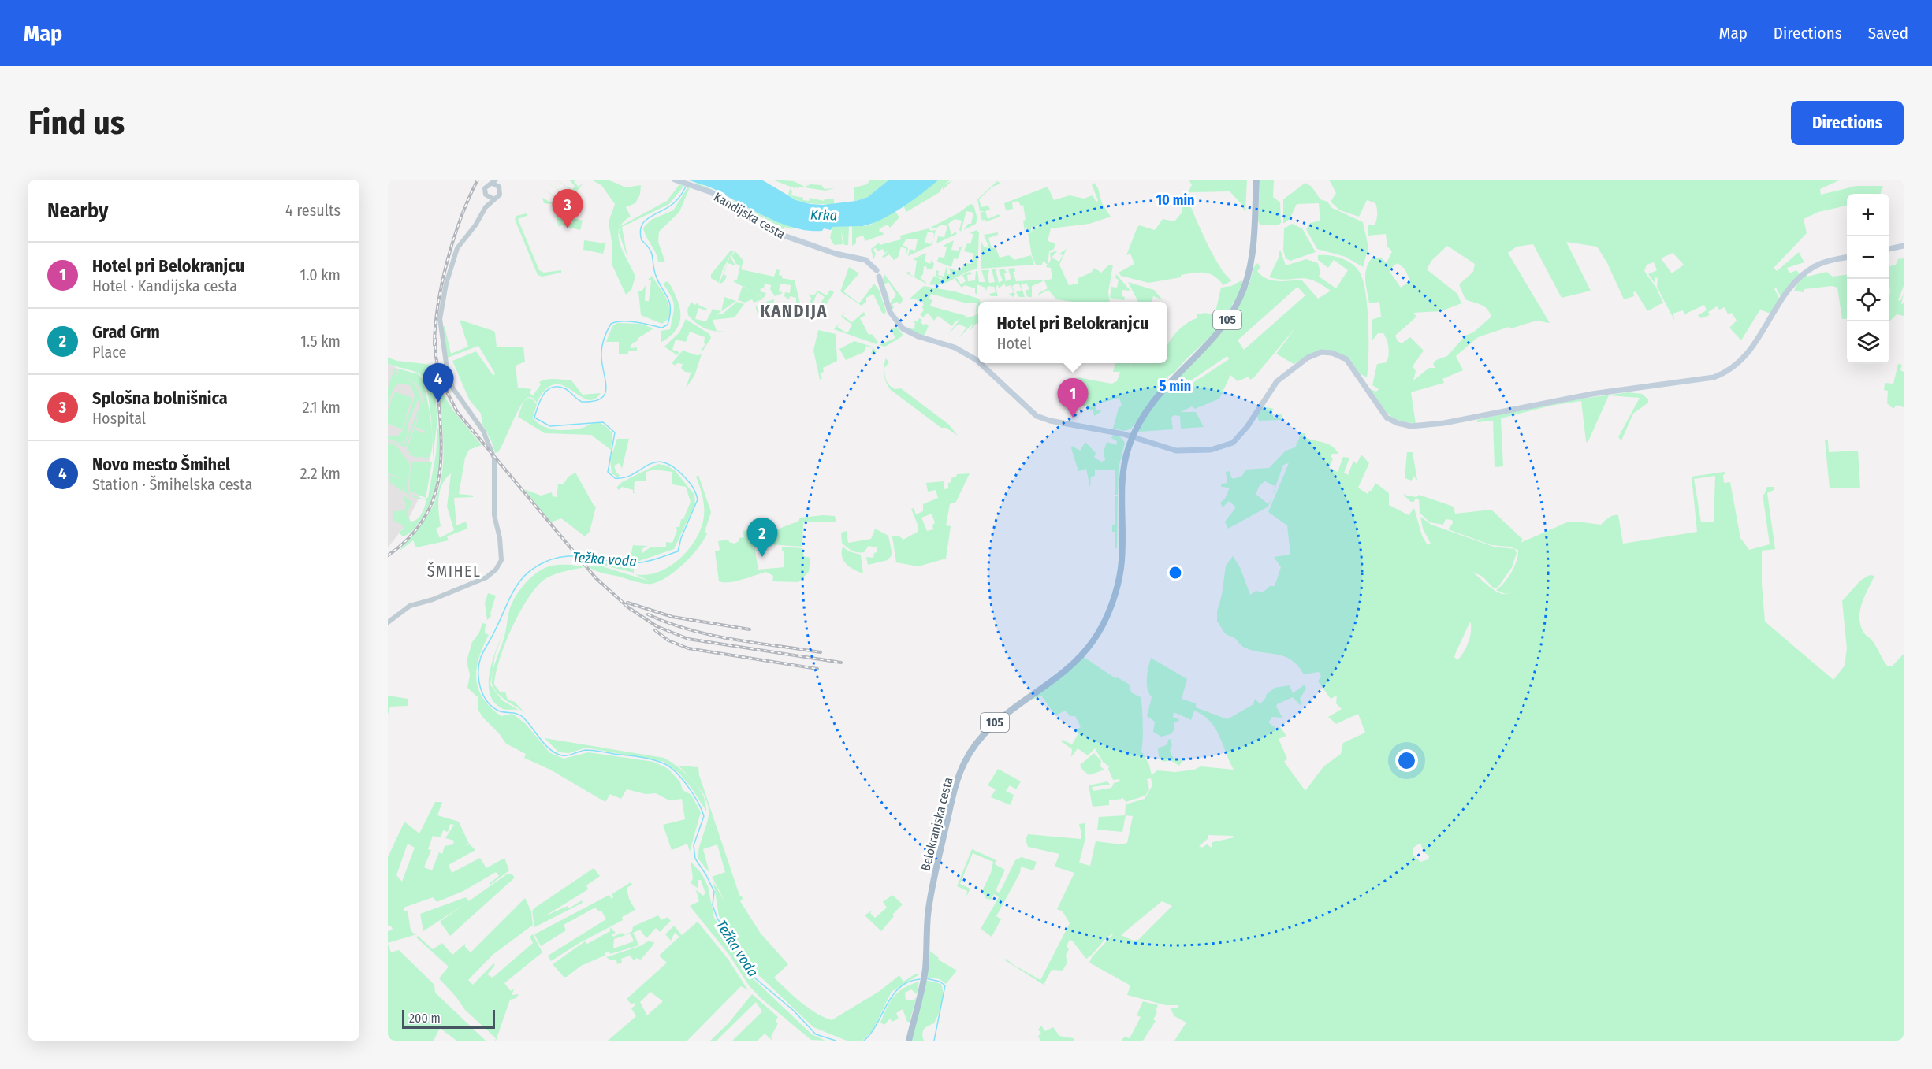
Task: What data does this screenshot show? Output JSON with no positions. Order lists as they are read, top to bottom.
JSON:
{
  "streets": {
    "main road": ["Kandijska cesta", "105", "Belokranjska cesta"]
  },
  "crossings": [
    ["Kandijska cesta", "105"],
    ["Kandijska cesta", "Belokranjska cesta"],
    ["105", "Belokranjska cesta"]
  ],
  "districts": ["KANDIJA", "ŠMIHEL"],
  "water": ["Krka", "Težka voda"],
  "scale_bar": "200 m",
  "page": {
    "header": "Map",
    "nav": ["Map", "Directions", "Saved"],
    "buttons": "Directions",
    "title": "Find us",
    "heading": ["Nearby", "4 results"],
    "pins": [
      "3",
      "4",
      "1",
      "2"
    ],
    "map_buttons": ["+", "−"],
    "list": [
      {
        "mark": "1",
        "name": "Hotel pri Belokranjcu",
        "note": "Hotel · Kandijska cesta",
        "value": "1.0 km"
      },
      {
        "mark": "2",
        "name": "Grad Grm",
        "note": "Place",
        "value": "1.5 km"
      },
      {
        "mark": "3",
        "name": "Splošna bolnišnica",
        "note": "Hospital",
        "value": "2.1 km"
      },
      {
        "mark": "4",
        "name": "Novo mesto Šmihel",
        "note": "Station · Šmihelska cesta",
        "value": "2.2 km"
      }
    ],
    "popup": ["Hotel pri Belokranjcu", "Hotel"],
    "scale": "200 m"
  },
  "rings": ["10 min", "5 min"]
}
